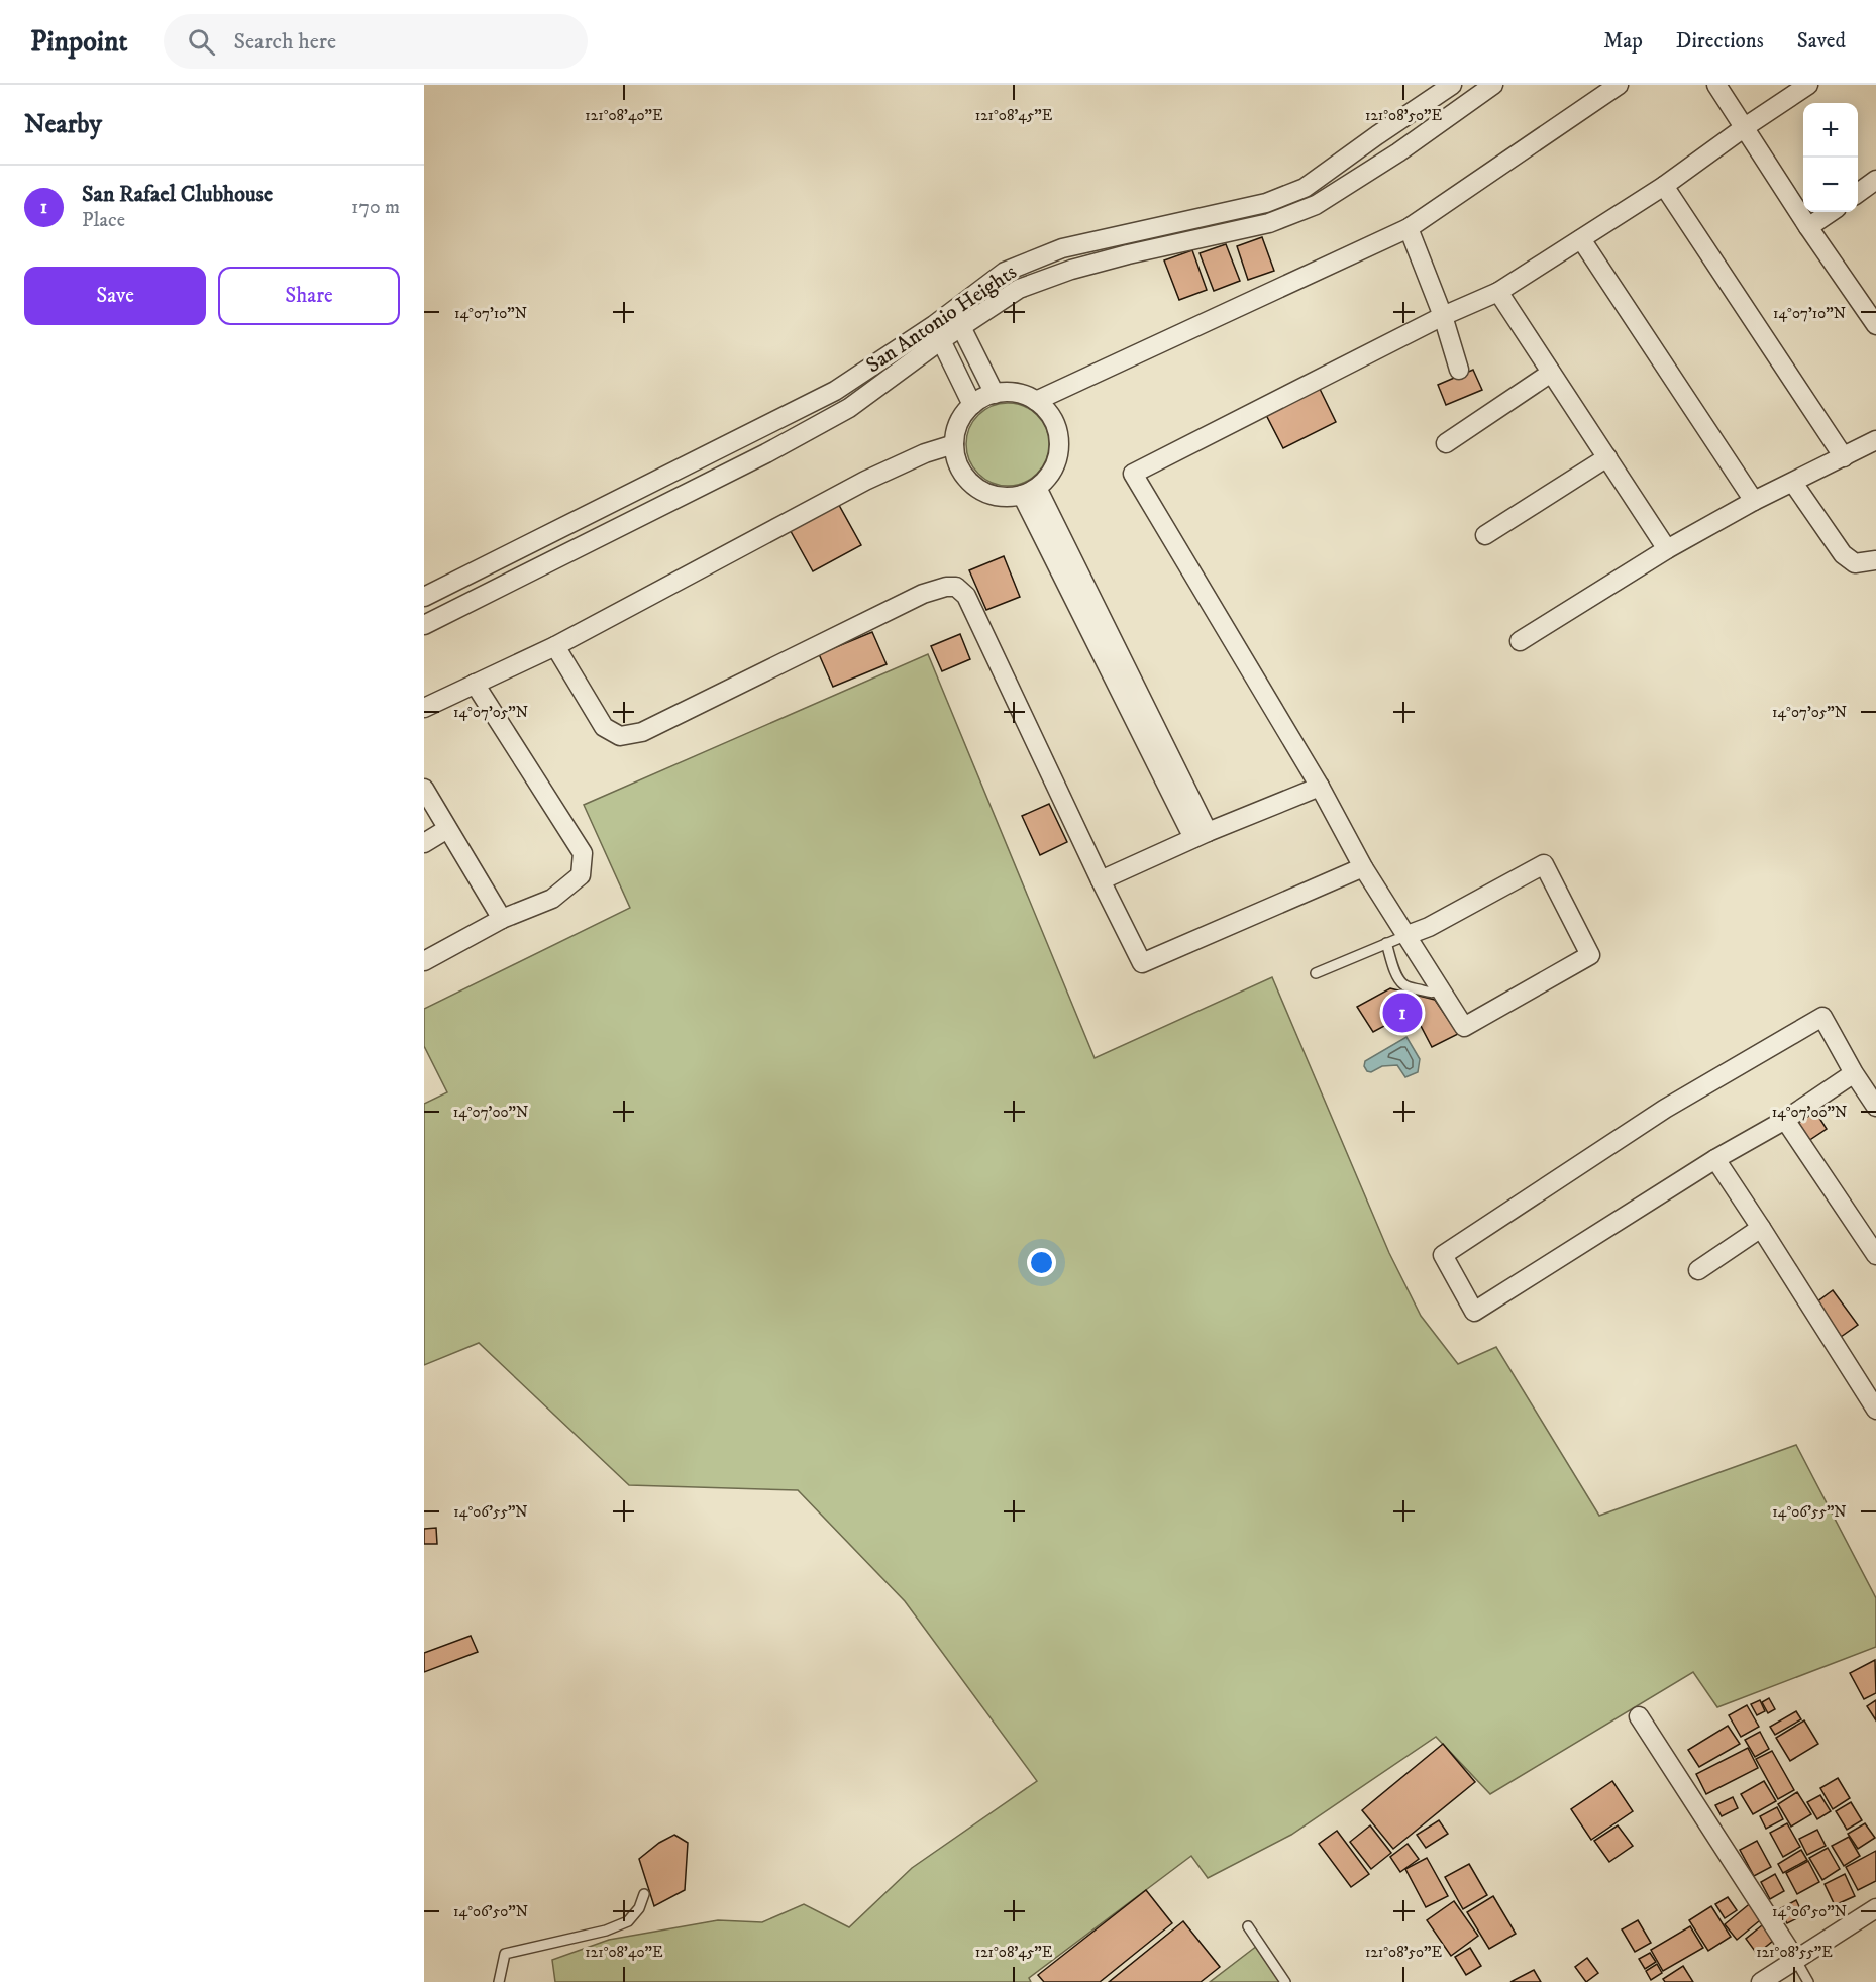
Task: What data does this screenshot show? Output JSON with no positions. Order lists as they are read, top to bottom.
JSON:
{
  "streets": {
    "street": ["San Antonio Heights"]
  },
  "page": {
    "header": "Pinpoint",
    "search": "Search here",
    "nav": ["Map", "Directions", "Saved"],
    "heading": "Nearby",
    "map_buttons": ["+", "−"],
    "list": [
      {
        "mark": "1",
        "name": "San Rafael Clubhouse",
        "note": "Place",
        "value": "170 m"
      }
    ],
    "buttons": ["Save", "Share"],
    "pins": "1"
  },
  "coordinates": [
    "121°08'40\"E",
    "121°08'45\"E",
    "121°08'50\"E",
    "14°07'10\"N",
    "14°07'05\"N",
    "14°07'00\"N",
    "14°06'55\"N",
    "14°06'50\"N",
    "121°08'55\"E"
  ]
}
